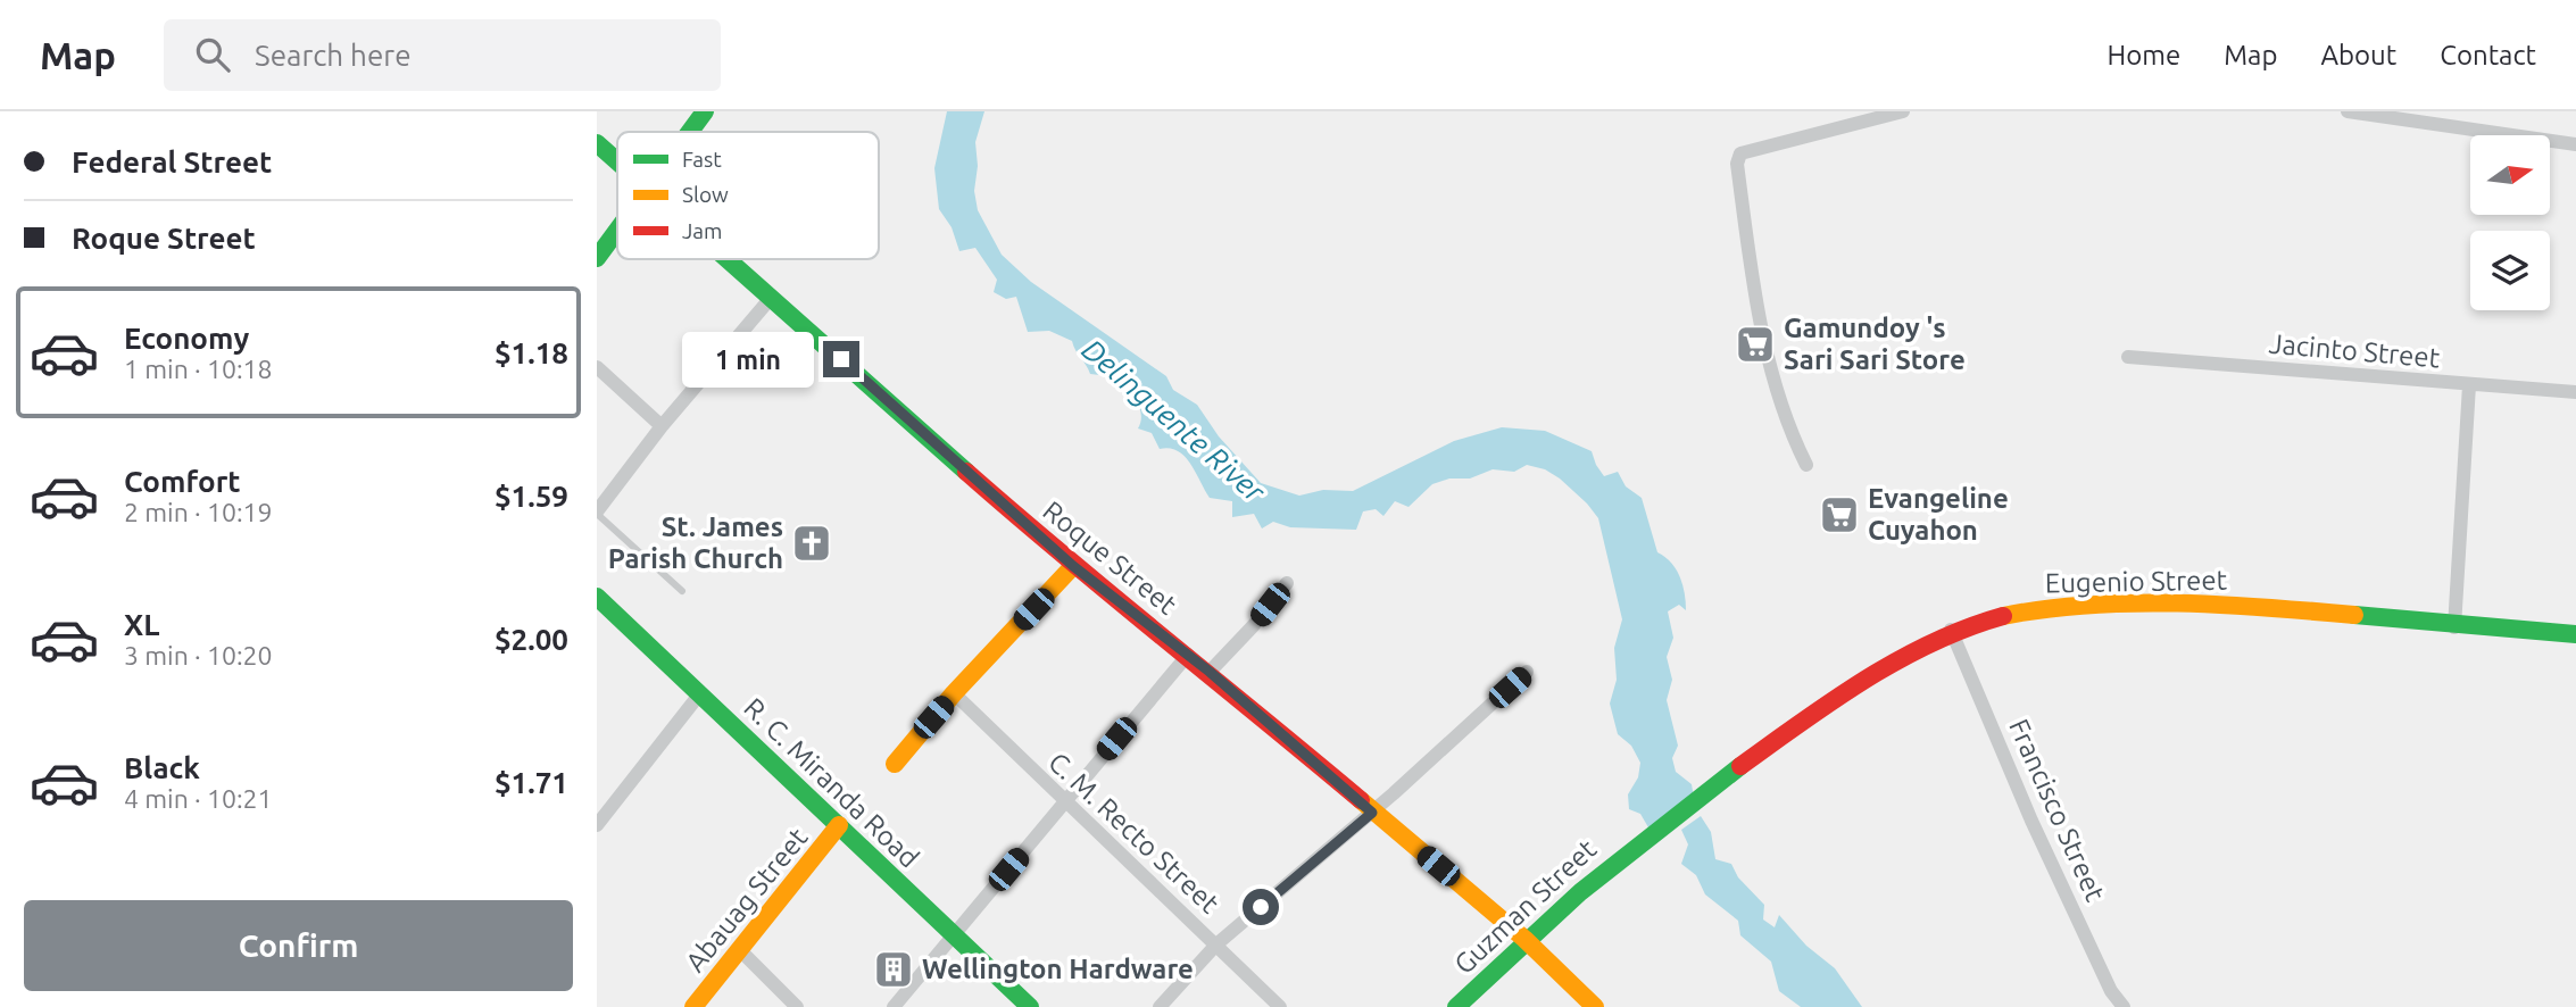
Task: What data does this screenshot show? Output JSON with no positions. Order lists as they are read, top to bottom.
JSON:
{
  "streets": {
    "street": [
      "Jacinto Street",
      "Roque Street",
      "Eugenio Street",
      "R. C. Miranda Road",
      "Francisco Street",
      "C. M. Recto Street",
      "Abauag Street",
      "Guzman Street"
    ]
  },
  "crossings": [
    ["Roque Street", "Guzman Street"],
    ["Eugenio Street", "Francisco Street"],
    ["Eugenio Street", "Guzman Street"],
    ["R. C. Miranda Road", "Abauag Street"]
  ],
  "water": ["Delinguente River"],
  "places": {
    "supermarket": ["Gamundoy 's Sari Sari Store", "Evangeline Cuyahon"],
    "church": ["St. James Parish Church"],
    "building": ["Wellington Hardware"]
  },
  "legend": ["Fast", "Slow", "Jam"],
  "north": "right",
  "page": {
    "header": "Map",
    "search": "Search here",
    "nav": [
      "Home",
      "Map",
      "About",
      "Contact"
    ],
    "banner": ["Federal Street", "Roque Street"],
    "list": [
      {
        "name": "Economy",
        "note": "1 min · 10:18",
        "value": "$1.18"
      },
      {
        "name": "Comfort",
        "note": "2 min · 10:19",
        "value": "$1.59"
      },
      {
        "name": "XL",
        "note": "3 min · 10:20",
        "value": "$2.00"
      },
      {
        "name": "Black",
        "note": "4 min · 10:21",
        "value": "$1.71"
      }
    ],
    "bubble": "1 min",
    "buttons": "Confirm"
  }
}
